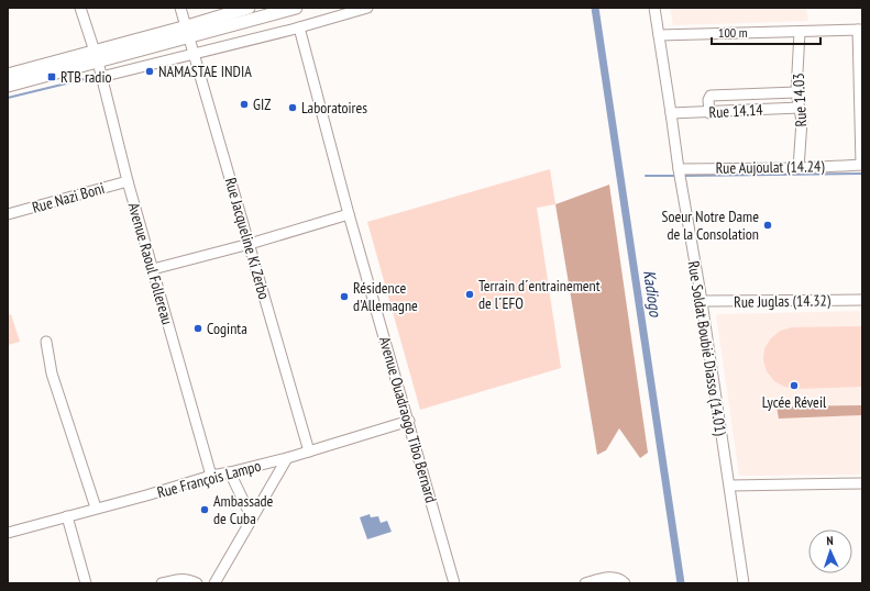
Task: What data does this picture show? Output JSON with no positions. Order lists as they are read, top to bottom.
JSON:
{
  "streets": {
    "street": [
      "Rue 14.03",
      "Rue 14.14",
      "Rue Aujoulat (14.24)",
      "Rue Nazi Boni",
      "Rue Jacqueline Ki Zerbo",
      "Avenue Raoul Follereau",
      "Rue Juglas (14.32)",
      "Rue Soldat Boubié Diasso (14.01)",
      "Avenue Ouadraogo Tibo Bernard",
      "Rue François Lampo"
    ]
  },
  "crossings": [
    ["Rue 14.03", "Rue 14.14"],
    ["Rue 14.03", "Rue Aujoulat (14.24)"],
    ["Rue 14.14", "Rue Soldat Boubié Diasso (14.01)"],
    ["Rue Aujoulat (14.24)", "Rue Soldat Boubié Diasso (14.01)"],
    ["Rue Nazi Boni", "Avenue Raoul Follereau"],
    ["Rue Jacqueline Ki Zerbo", "Rue François Lampo"],
    ["Avenue Raoul Follereau", "Rue François Lampo"],
    ["Rue Juglas (14.32)", "Rue Soldat Boubié Diasso (14.01)"],
    ["Avenue Ouadraogo Tibo Bernard", "Rue François Lampo"]
  ],
  "water": ["Kadiogo"],
  "places": {
    "other": [
      "NAMASTAE INDIA",
      "GIZ",
      "Laboratoires",
      "Soeur Notre Dame de la Consolation",
      "Terrain d´entrainement de l´EFO",
      "Résidence d'Allemagne",
      "Coginta",
      "Lycée Réveil",
      "Ambassade de Cuba"
    ],
    "transit": ["RTB radio"]
  },
  "scale_bar": "100 m",
  "north": "top"
}
